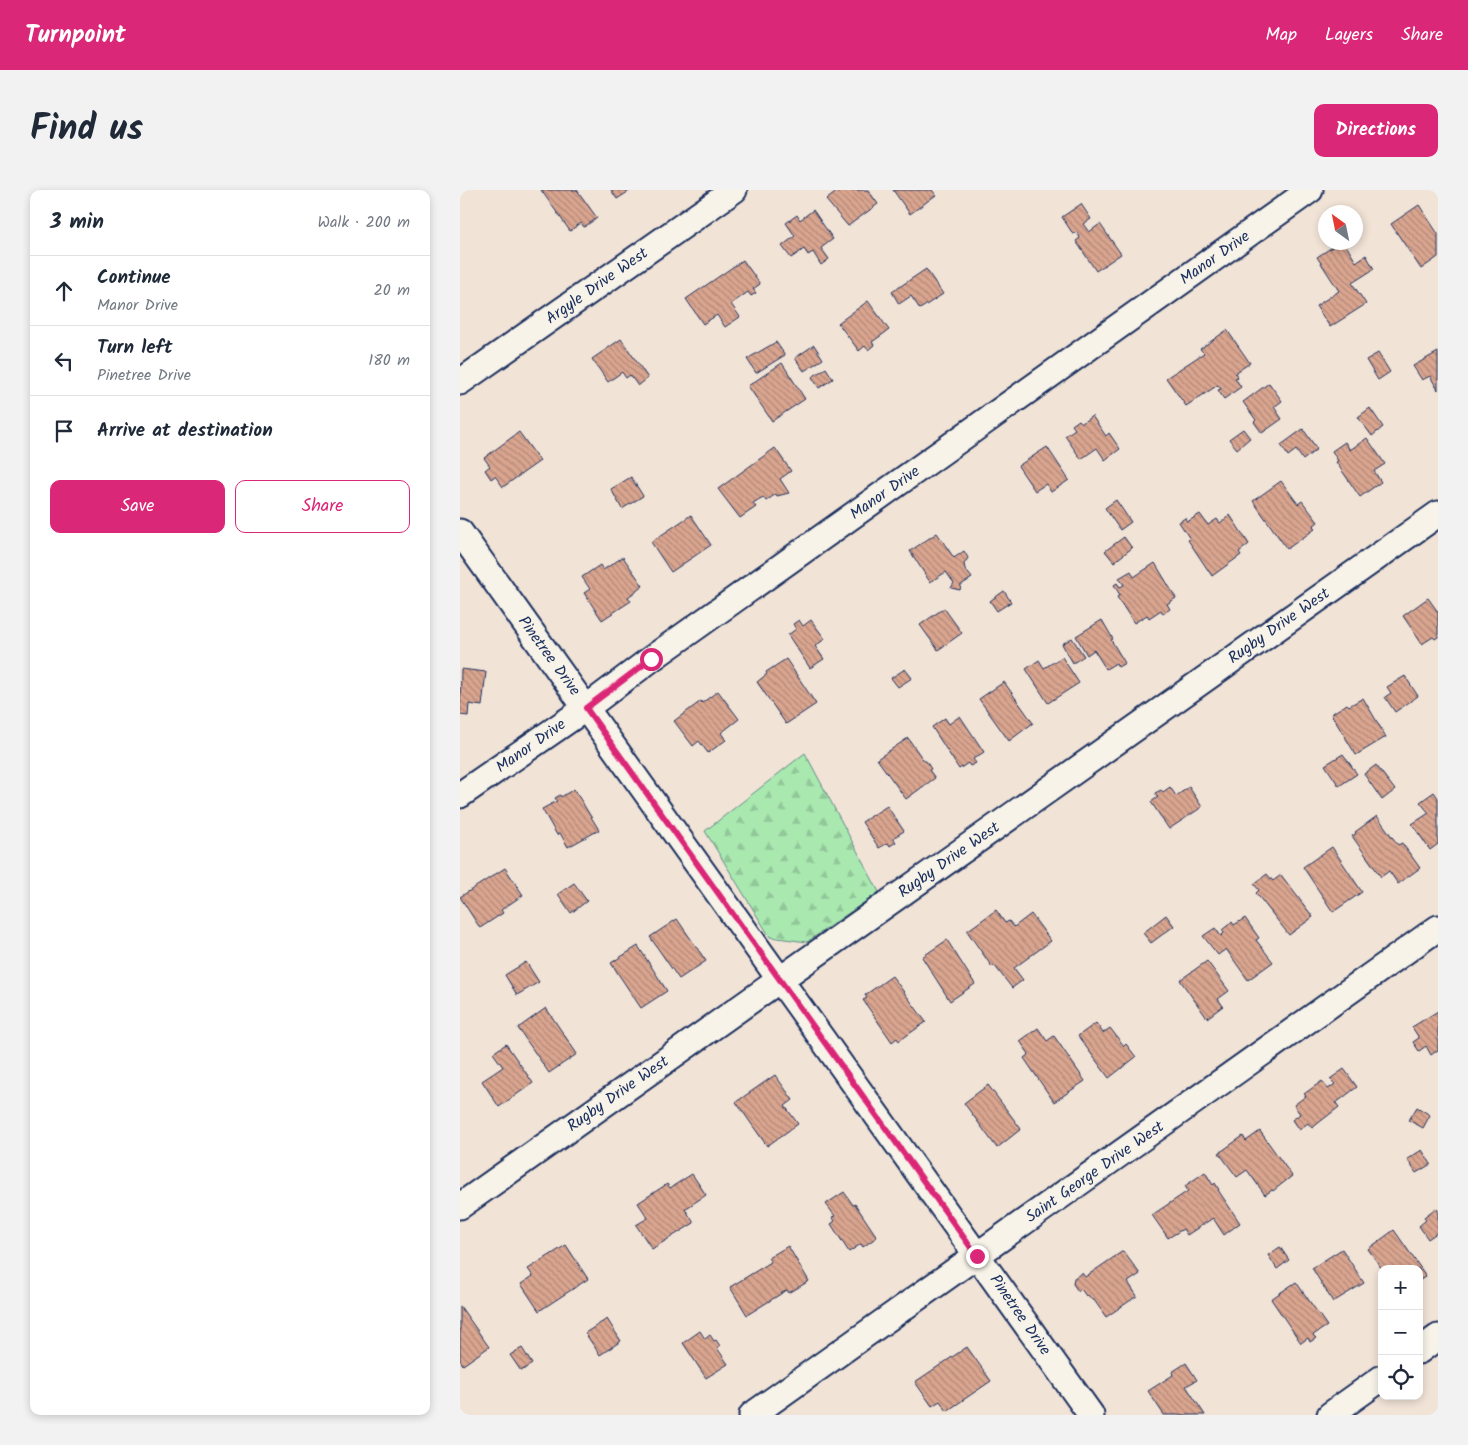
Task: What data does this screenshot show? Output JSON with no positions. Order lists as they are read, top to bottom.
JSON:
{
  "streets": {
    "street": [
      "Manor Drive",
      "Argyle Drive West",
      "Rugby Drive West",
      "Pinetree Drive",
      "Saint George Drive West"
    ]
  },
  "crossings": [
    ["Manor Drive", "Pinetree Drive"],
    ["Rugby Drive West", "Pinetree Drive"],
    ["Pinetree Drive", "Saint George Drive West"]
  ],
  "north": "top left",
  "page": {
    "header": "Turnpoint",
    "nav": ["Map", "Layers", "Share"],
    "title": "Find us",
    "buttons": [
      "Directions",
      ["Save", "Share"]
    ],
    "heading": ["3 min", "Walk · 200 m"],
    "list": [
      ["Continue", "Manor Drive", "20 m"],
      ["Turn left", "Pinetree Drive", "180 m"],
      "Arrive at destination"
    ],
    "map_buttons": ["+", "−"]
  }
}
